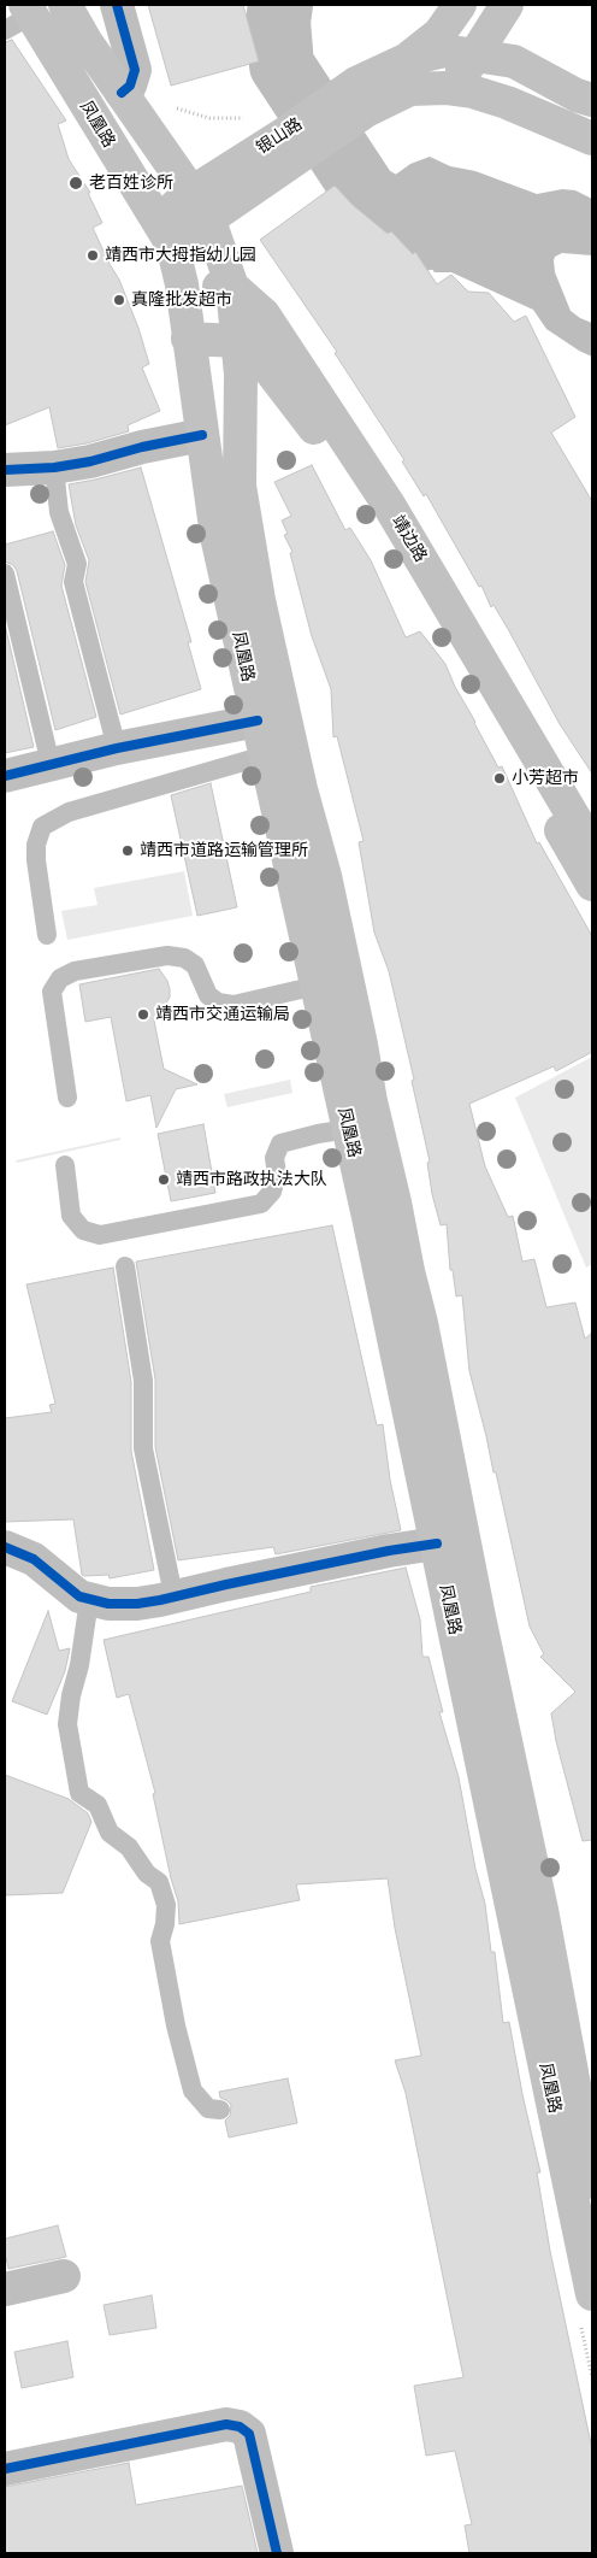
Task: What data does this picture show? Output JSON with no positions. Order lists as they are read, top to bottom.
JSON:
{
  "streets": {
    "main road": ["凤凰路", "银山路", "靖边路"]
  },
  "crossings": [
    ["凤凰路", "银山路"],
    ["凤凰路", "靖边路"]
  ],
  "places": [
    "老百姓诊所",
    "靖西市大拇指幼儿园",
    "真隆批发超市",
    "小芳超市",
    "靖西市道路运输管理所",
    "靖西市交通运输局",
    "靖西市路政执法大队"
  ]
}
